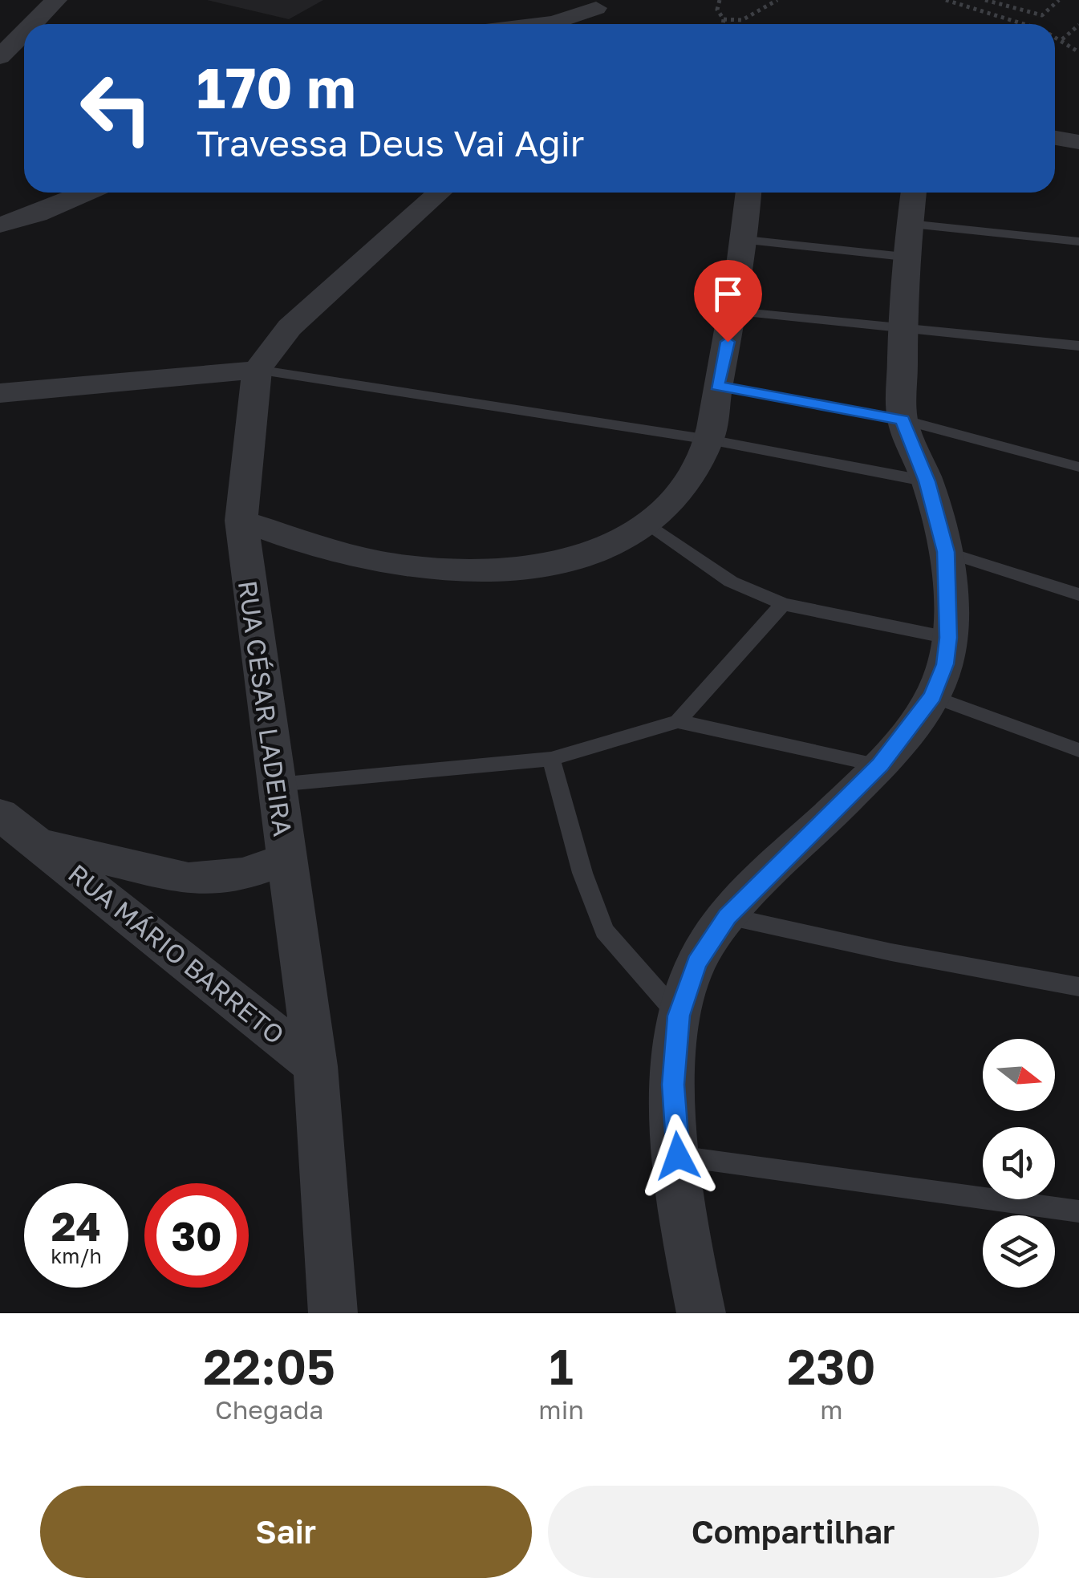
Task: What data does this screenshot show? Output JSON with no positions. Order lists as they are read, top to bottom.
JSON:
{
  "streets": {
    "street": ["RUA CÉSAR LADEIRA", "RUA MÁRIO BARRETO"]
  },
  "crossings": [
    ["RUA CÉSAR LADEIRA", "RUA MÁRIO BARRETO"]
  ],
  "north": "right",
  "page": {
    "turn": ["170 m", "Travessa Deus Vai Agir"],
    "speed": "24 km/h",
    "limit": "30",
    "eta": [
      "22:05",
      "Chegada",
      "1",
      "min",
      "230",
      "m"
    ],
    "buttons": ["Sair", "Compartilhar"]
  }
}
